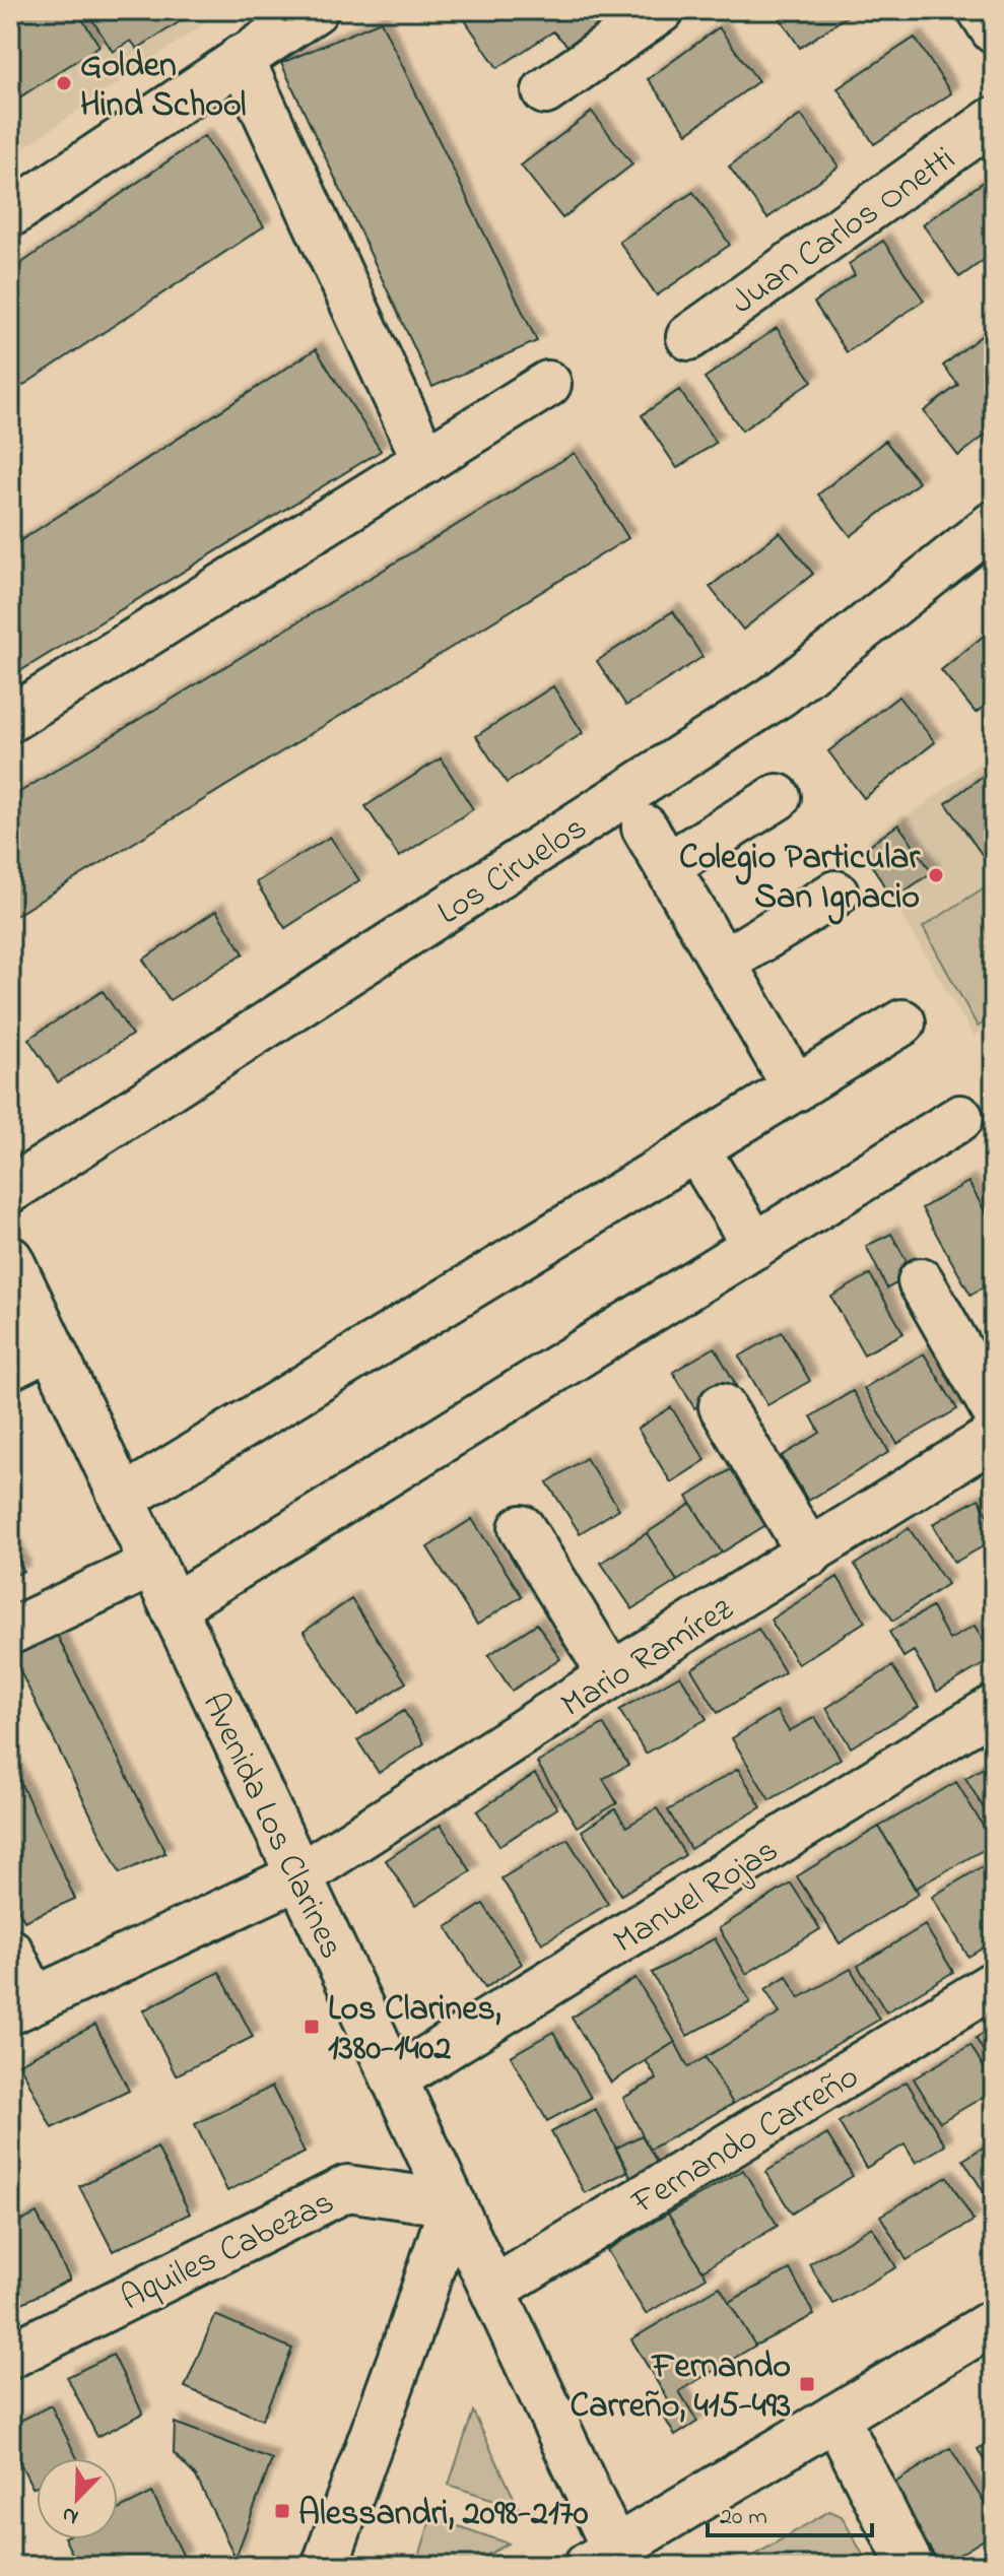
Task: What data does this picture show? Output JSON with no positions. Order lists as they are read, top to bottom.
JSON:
{
  "streets": {
    "street": [
      "Juan Carlos Onetti",
      "Los Ciruelos",
      "Mario Ramírez",
      "Avenida Los Clarines",
      "Manuel Rojas",
      "Fernando Carreño",
      "Aquiles Cabezas"
    ]
  },
  "crossings": [
    ["Mario Ramírez", "Avenida Los Clarines"],
    ["Avenida Los Clarines", "Manuel Rojas"],
    ["Avenida Los Clarines", "Fernando Carreño"],
    ["Avenida Los Clarines", "Aquiles Cabezas"]
  ],
  "places": {
    "other": ["Golden Hind School", "Colegio Particular San Ignacio"],
    "transit": ["Los Clarines, 1380-1402", "Fernando Carreño, 415-493", "Alessandri, 2098-2170"]
  },
  "scale_bar": "20 m",
  "north": "bottom left"
}
